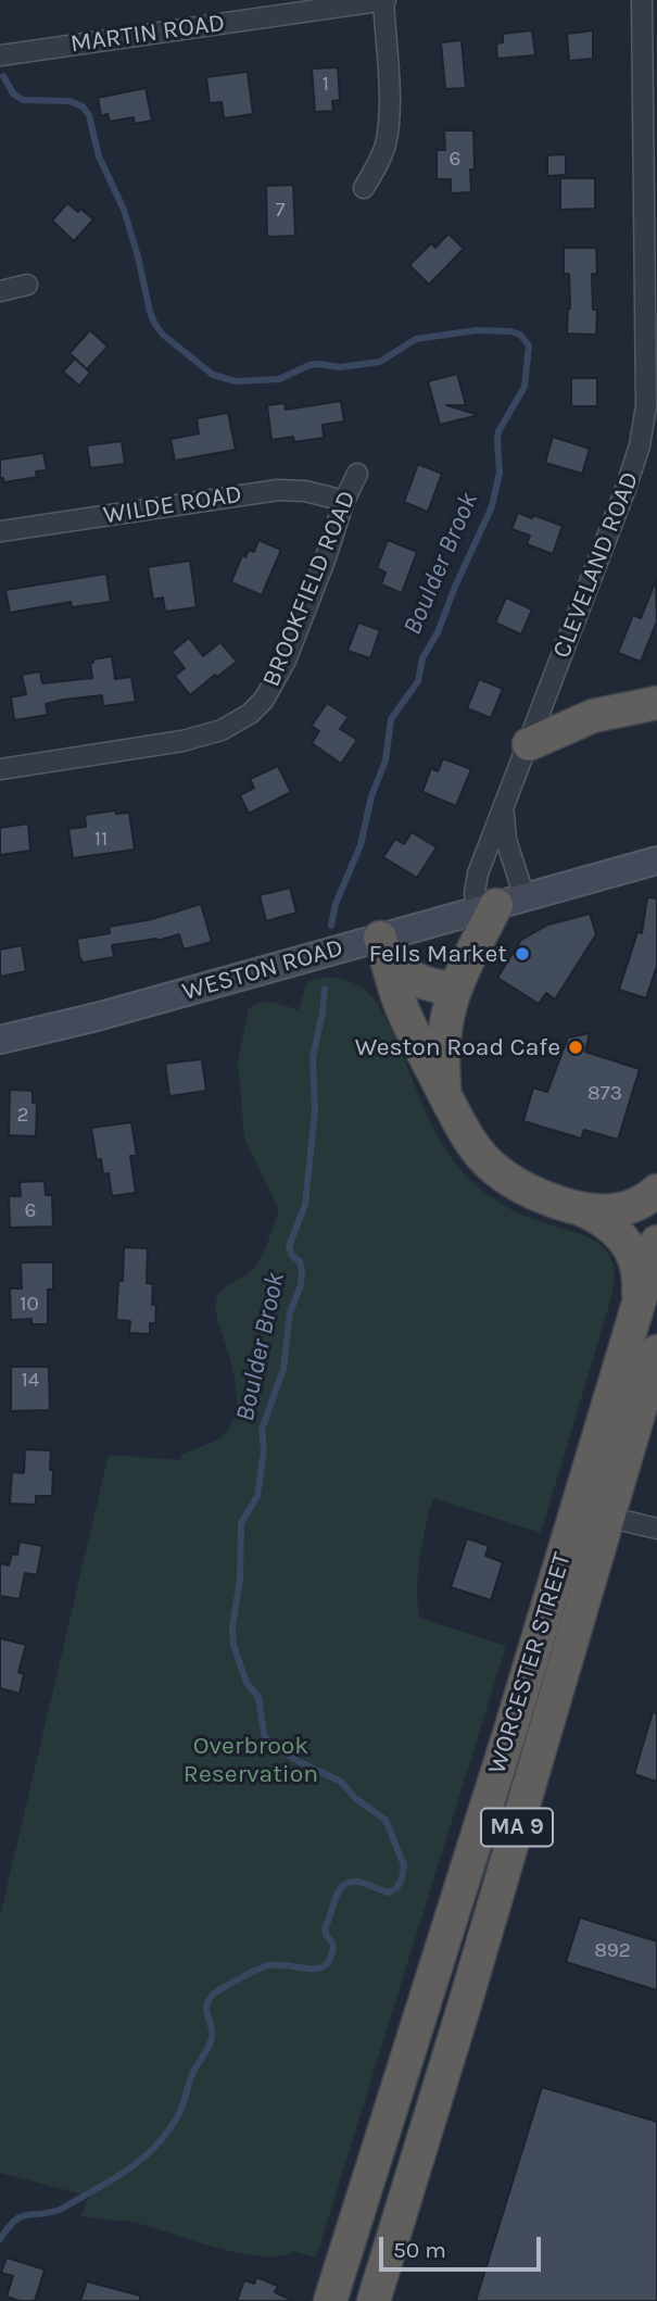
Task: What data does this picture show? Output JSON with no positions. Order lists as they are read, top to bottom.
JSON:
{
  "streets": {
    "highway": ["WORCESTER STREET", "MA 9"],
    "main road": ["WESTON ROAD"],
    "street": [
      "MARTIN ROAD",
      "WILDE ROAD",
      "CLEVELAND ROAD",
      "BROOKFIELD ROAD"
    ]
  },
  "crossings": [
    ["WILDE ROAD", "BROOKFIELD ROAD"],
    ["CLEVELAND ROAD", "WESTON ROAD"]
  ],
  "water": ["Boulder Brook"],
  "parks": ["Overbrook Reservation"],
  "places": ["Fells Market", "Weston Road Cafe"],
  "house_numbers": [
    "1",
    "6",
    "7",
    "11",
    "873",
    "2",
    "6",
    "10",
    "14",
    "892"
  ],
  "scale_bar": "50 m"
}
